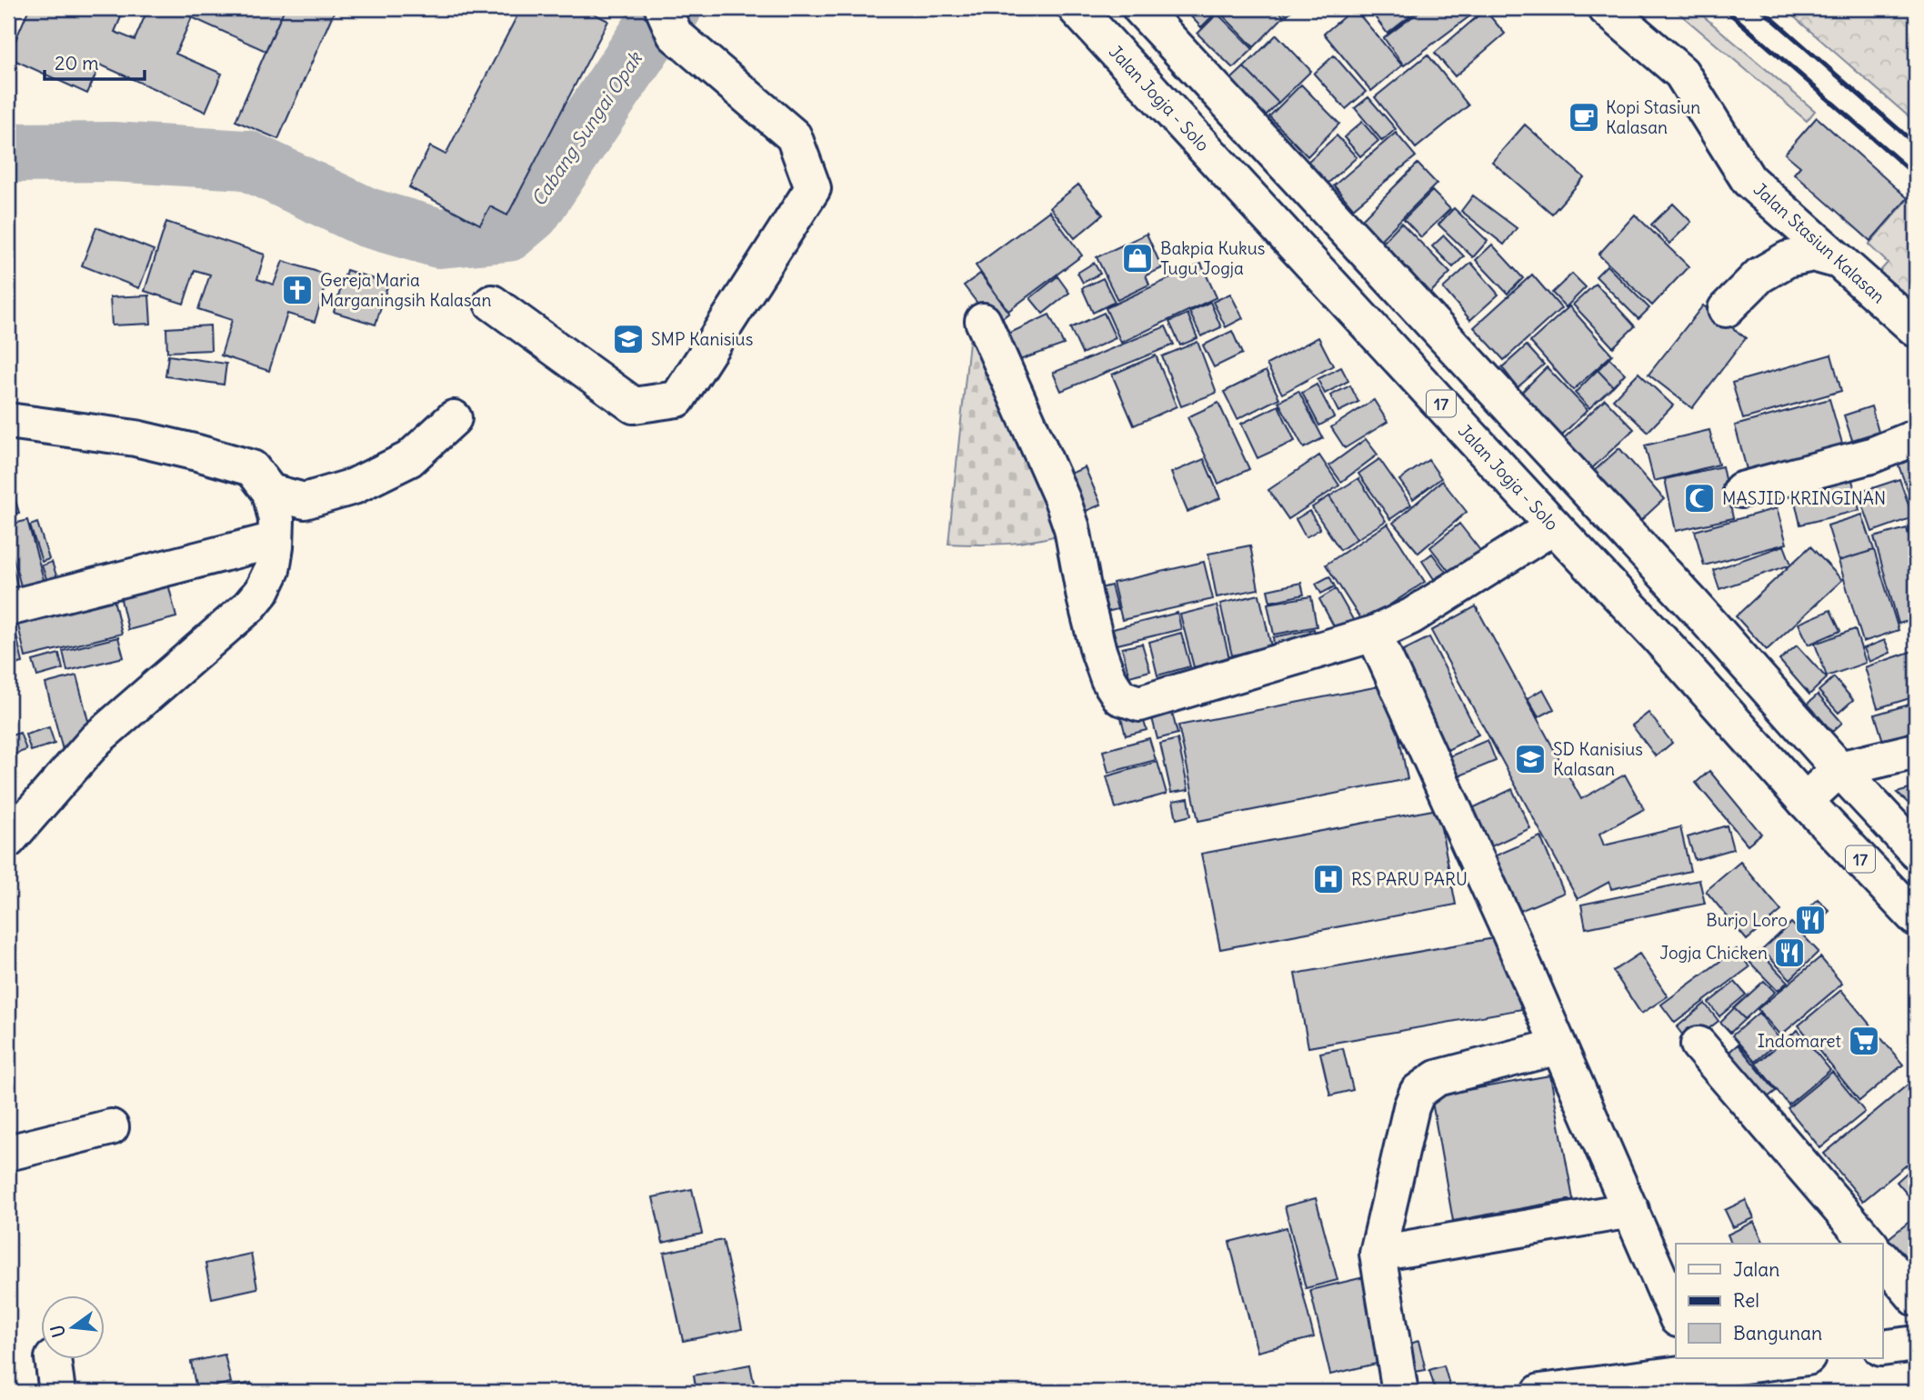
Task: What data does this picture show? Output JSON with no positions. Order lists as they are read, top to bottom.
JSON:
{
  "streets": {
    "main road": ["Jalan Jogja - Solo", "Jalan Stasiun Kalasan", "17"]
  },
  "water": ["Cabang Sungai Opak"],
  "places": {
    "cafe": ["Kopi Stasiun Kalasan"],
    "shop": ["Bakpia Kukus Tugu Jogja"],
    "church": ["Gereja Maria Marganingsih Kalasan"],
    "school or university": ["SMP Kanisius", "SD Kanisius Kalasan"],
    "mosque": ["MASJID KRINGINAN"],
    "hospital": ["RS PARU PARU"],
    "restaurant": ["Burjo Loro", "Jogja Chicken"],
    "supermarket": ["Indomaret"]
  },
  "legend": ["Jalan", "Rel", "Bangunan"],
  "scale_bar": "20 m",
  "north": "left"
}
